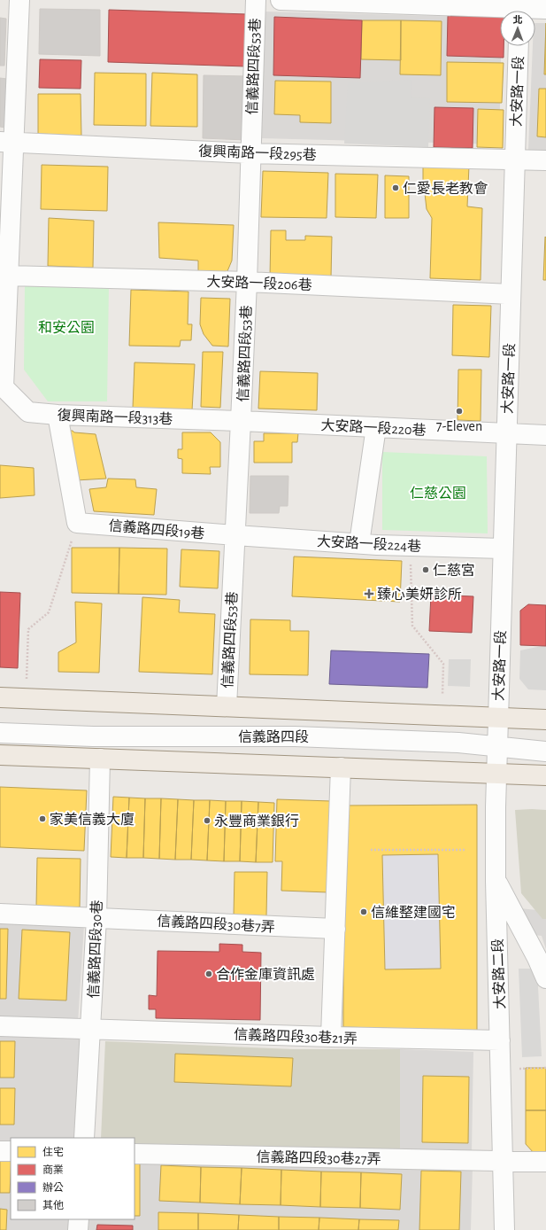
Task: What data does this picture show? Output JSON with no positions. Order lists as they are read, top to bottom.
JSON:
{
  "streets": {
    "main road": ["信義路四段"],
    "street": [
      "信義路四段53巷",
      "大安路一段",
      "復興南路一段295巷",
      "大安路一段206巷",
      "復興南路一段313巷",
      "大安路一段220巷",
      "信義路四段19巷",
      "大安路一段224巷",
      "信義路四段30巷7弄",
      "信義路四段30巷",
      "大安路二段",
      "信義路四段30巷21弄",
      "信義路四段30巷27弄"
    ]
  },
  "crossings": [
    ["信義路四段53巷", "復興南路一段295巷"],
    ["信義路四段53巷", "大安路一段206巷"],
    ["信義路四段53巷", "復興南路一段313巷"],
    ["信義路四段53巷", "大安路一段220巷"],
    ["信義路四段53巷", "信義路四段19巷"],
    ["信義路四段53巷", "大安路一段224巷"],
    ["信義路四段53巷", "信義路四段"],
    ["大安路一段", "復興南路一段295巷"],
    ["大安路一段", "大安路一段206巷"],
    ["大安路一段", "大安路一段220巷"],
    ["大安路一段", "大安路一段224巷"],
    ["大安路一段", "信義路四段"],
    ["大安路一段", "大安路二段"],
    ["復興南路一段313巷", "大安路一段220巷"],
    ["信義路四段19巷", "大安路一段224巷"],
    ["信義路四段", "信義路四段30巷"],
    ["信義路四段", "大安路二段"],
    ["信義路四段30巷7弄", "信義路四段30巷"],
    ["信義路四段30巷", "信義路四段30巷21弄"],
    ["大安路二段", "信義路四段30巷21弄"],
    ["大安路二段", "信義路四段30巷27弄"]
  ],
  "parks": ["和安公園", "仁慈公園"],
  "places": {
    "other": [
      "仁愛長老教會",
      "7-Eleven",
      "仁慈宮",
      "家美信義大廈",
      "永豐商業銀行",
      "信維整建國宅",
      "合作金庫資訊處"
    ],
    "health": ["臻心美妍診所"]
  },
  "legend": [
    "住宅",
    "商業",
    "辦公",
    "其他"
  ],
  "north": "top"
}
